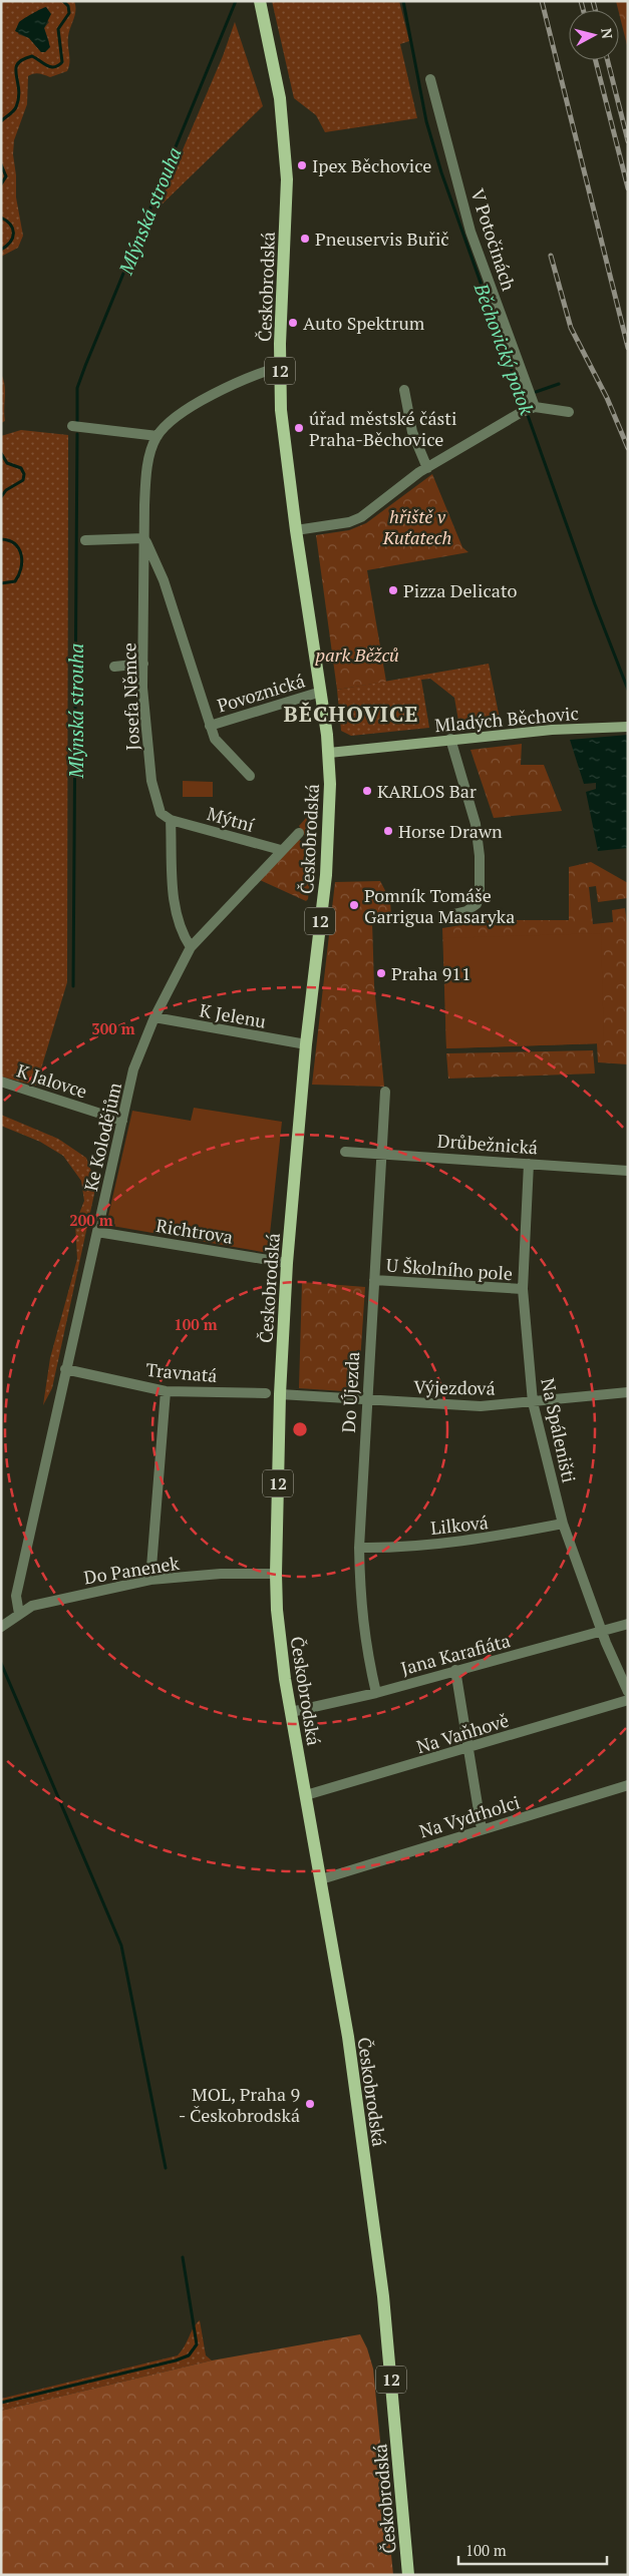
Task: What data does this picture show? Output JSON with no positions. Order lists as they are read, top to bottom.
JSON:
{
  "streets": {
    "main road": ["Českobrodská", "12"],
    "street": [
      "V Potočinách",
      "Povoznická",
      "Josefa Němce",
      "Mladých Běchovic",
      "Mýtní",
      "K Jelenu",
      "K Jalovce",
      "Ke Kolodějům",
      "Drůbežnická",
      "Richtrova",
      "U Školního pole",
      "Travnatá",
      "Výjezdová",
      "Do Újezda",
      "Na Spáleništi",
      "Lilková",
      "Do Panenek",
      "Jana Karafiáta",
      "Na Vaňhově",
      "Na Vydrholci"
    ]
  },
  "crossings": [
    ["Českobrodská", "Povoznická"],
    ["Českobrodská", "Mladých Běchovic"],
    ["Českobrodská", "K Jelenu"],
    ["Českobrodská", "Richtrova"],
    ["Českobrodská", "Výjezdová"],
    ["Českobrodská", "Do Panenek"],
    ["Českobrodská", "Jana Karafiáta"],
    ["Českobrodská", "Na Vaňhově"],
    ["Českobrodská", "Na Vydrholci"],
    ["Josefa Němce", "Mýtní"],
    ["Mýtní", "Ke Kolodějům"],
    ["K Jelenu", "Ke Kolodějům"],
    ["K Jalovce", "Ke Kolodějům"],
    ["Ke Kolodějům", "Richtrova"],
    ["Ke Kolodějům", "Travnatá"],
    ["Ke Kolodějům", "Do Panenek"],
    ["Drůbežnická", "Do Újezda"],
    ["Drůbežnická", "Na Spáleništi"],
    ["U Školního pole", "Do Újezda"],
    ["U Školního pole", "Na Spáleništi"],
    ["Výjezdová", "Do Újezda"],
    ["Výjezdová", "Na Spáleništi"],
    ["Do Újezda", "Lilková"],
    ["Do Újezda", "Jana Karafiáta"],
    ["Na Spáleništi", "Lilková"],
    ["Na Spáleništi", "Jana Karafiáta"]
  ],
  "districts": ["BĚCHOVICE"],
  "water": ["Mlýnská strouha", "Běchovický potok"],
  "parks": ["hřiště v Kuťatech", "park Běžců"],
  "places": [
    "Ipex Běchovice",
    "Pneuservis Buřič",
    "Auto Spektrum",
    "úřad městské části Praha-Běchovice",
    "Pizza Delicato",
    "KARLOS Bar",
    "Horse Drawn",
    "Pomník Tomáše Garrigua Masaryka",
    "Praha 911",
    "MOL, Praha 9 - Českobrodská"
  ],
  "scale_bar": "100 m",
  "north": "right",
  "rings": ["300 m", "200 m", "100 m"]
}
